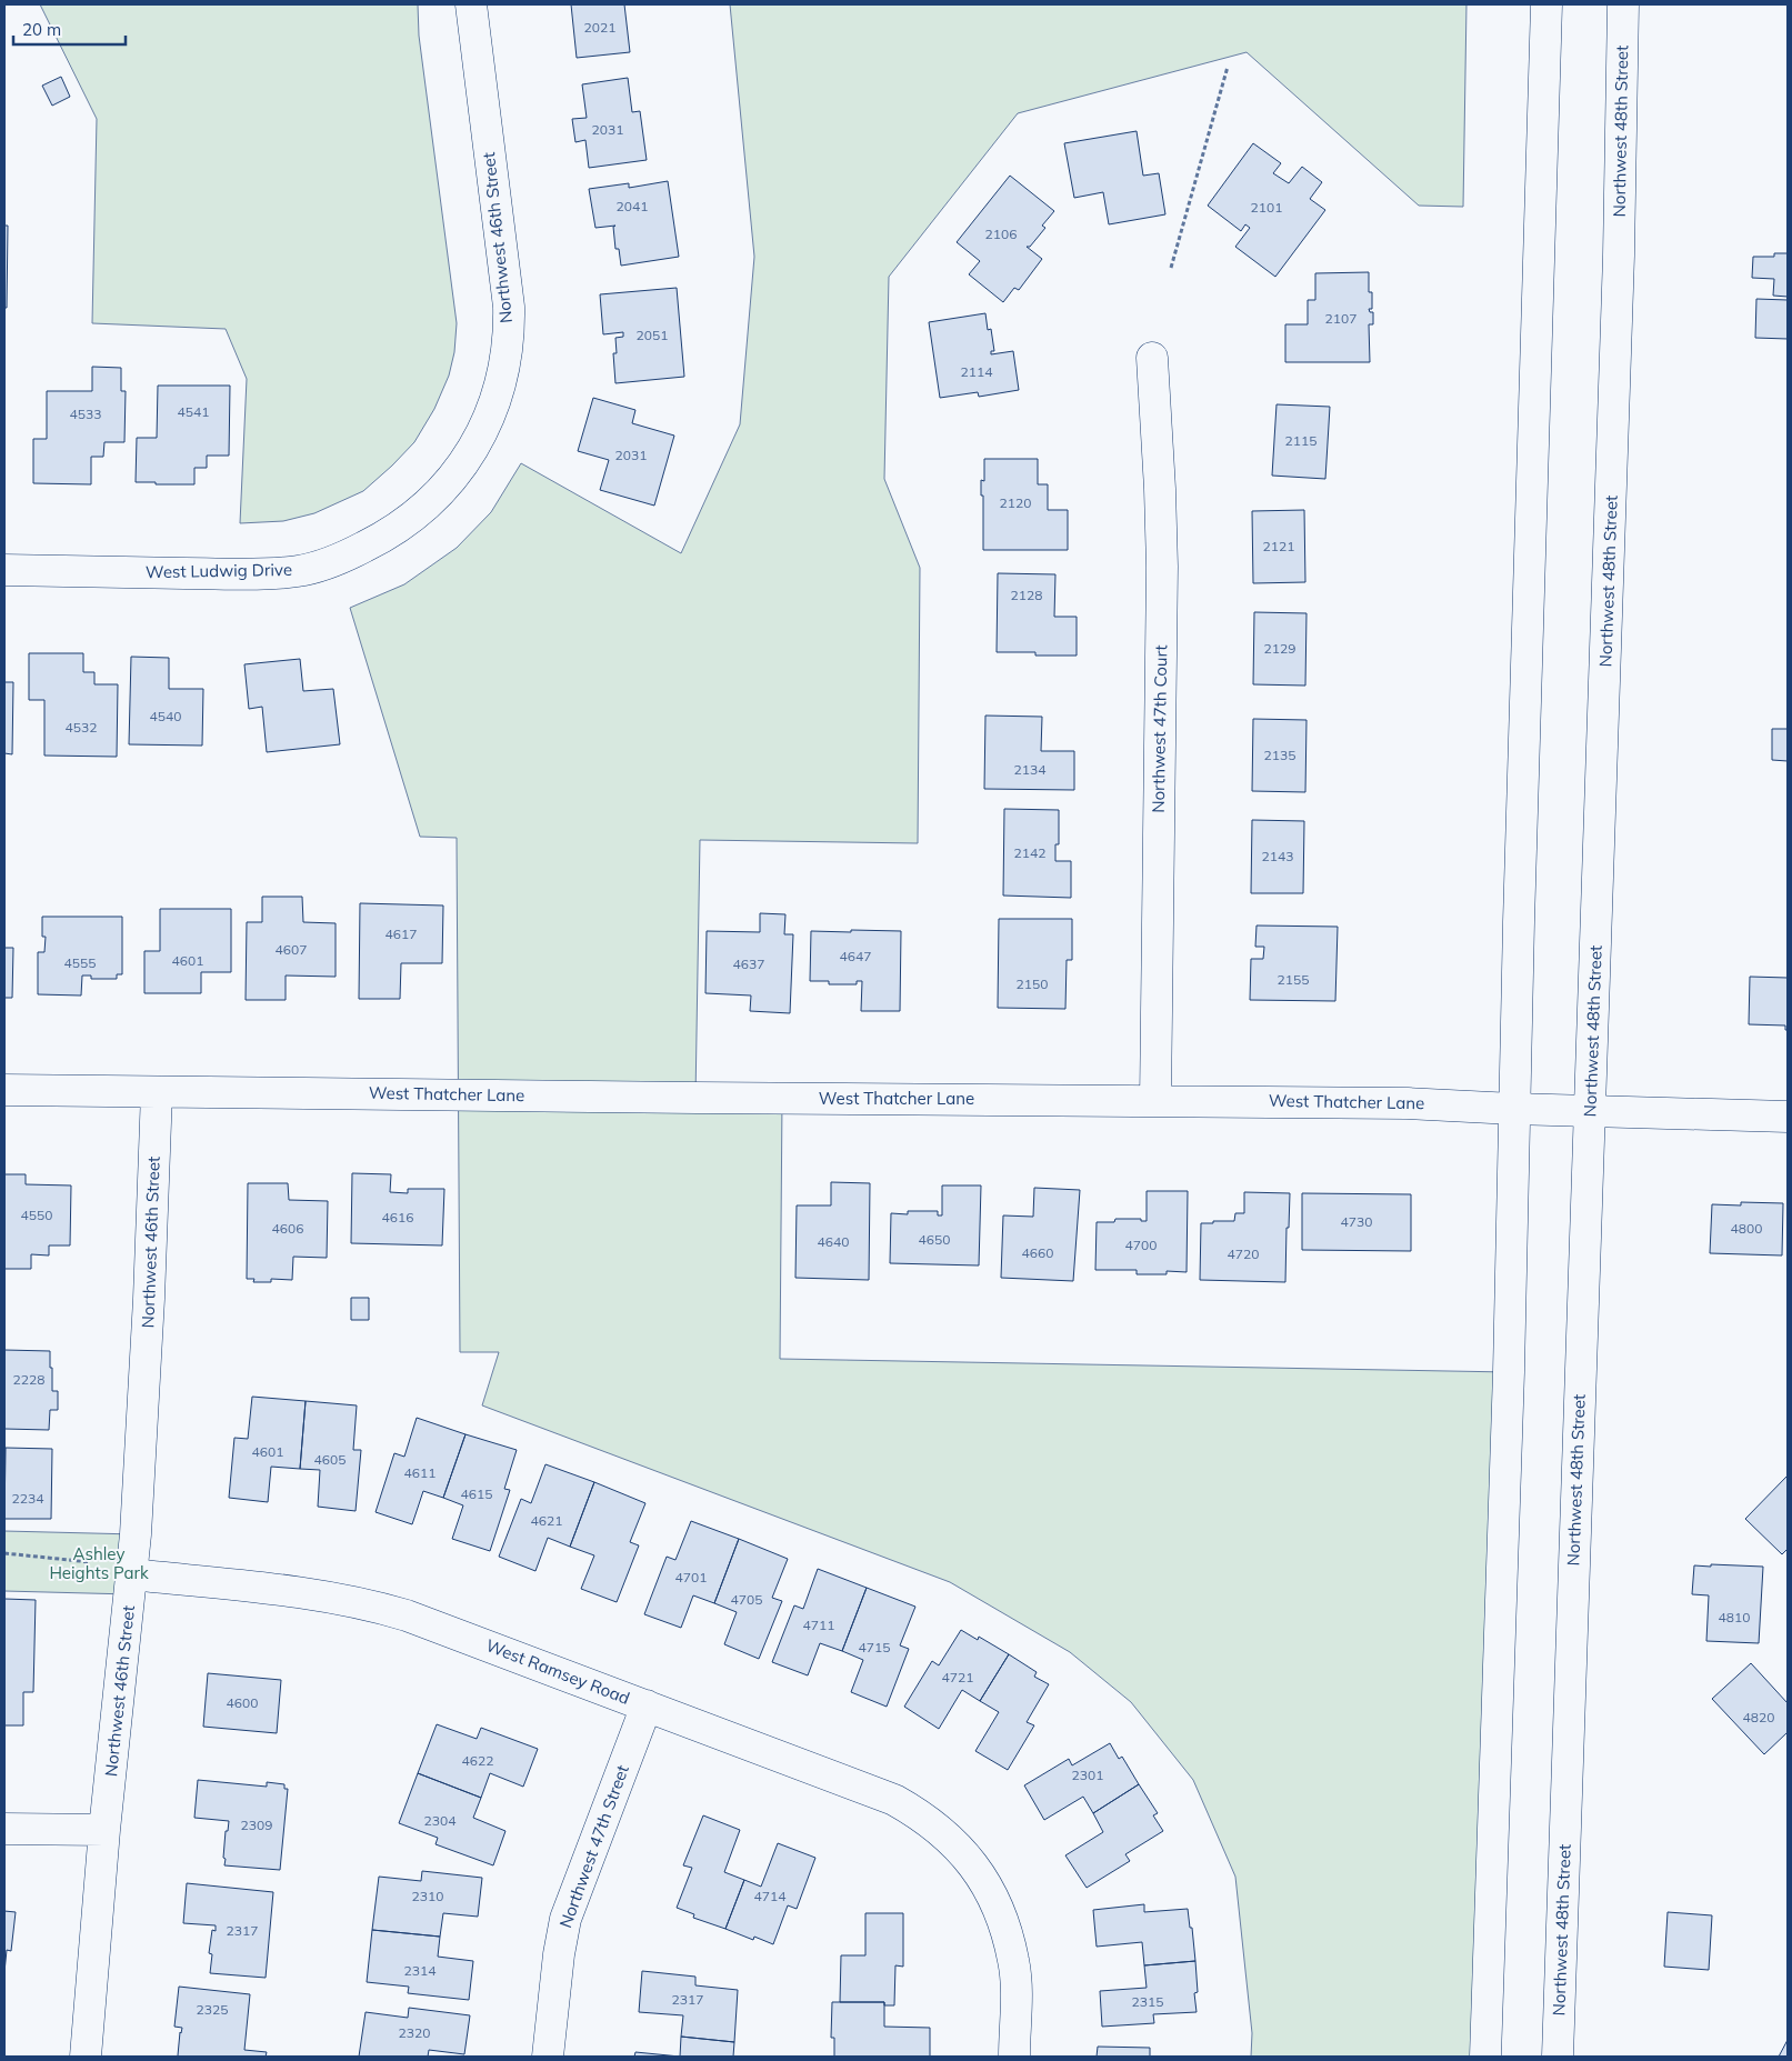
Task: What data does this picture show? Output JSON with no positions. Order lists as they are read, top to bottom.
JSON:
{
  "streets": {
    "street": [
      "Northwest 48th Street",
      "Northwest 46th Street",
      "West Ludwig Drive",
      "Northwest 47th Court",
      "West Thatcher Lane",
      "West Ramsey Road",
      "Northwest 47th Street"
    ]
  },
  "crossings": [
    ["Northwest 48th Street", "West Thatcher Lane"],
    ["Northwest 46th Street", "West Ludwig Drive"],
    ["Northwest 46th Street", "West Thatcher Lane"],
    ["Northwest 46th Street", "West Ramsey Road"],
    ["Northwest 47th Court", "West Thatcher Lane"],
    ["West Ramsey Road", "Northwest 47th Street"]
  ],
  "parks": ["Ashley Heights Park"],
  "house_numbers": [
    "2021",
    "2031",
    "2041",
    "2101",
    "2106",
    "2107",
    "2051",
    "2114",
    "4541",
    "4533",
    "2115",
    "2031",
    "2120",
    "2121",
    "2128",
    "2129",
    "4540",
    "4532",
    "2135",
    "2134",
    "2142",
    "2143",
    "4617",
    "4607",
    "4647",
    "4601",
    "4555",
    "4637",
    "2155",
    "2150",
    "4550",
    "4616",
    "4730",
    "4606",
    "4800",
    "4650",
    "4640",
    "4700",
    "4660",
    "4720",
    "2228",
    "4601",
    "4605",
    "4611",
    "4615",
    "2234",
    "4621",
    "4701",
    "4705",
    "4810",
    "4711",
    "4715",
    "4721",
    "4600",
    "4820",
    "4622",
    "2301",
    "2304",
    "2309",
    "2310",
    "4714",
    "2317",
    "2314",
    "2317",
    "2315",
    "2325",
    "2320"
  ],
  "scale_bar": "20 m"
}
